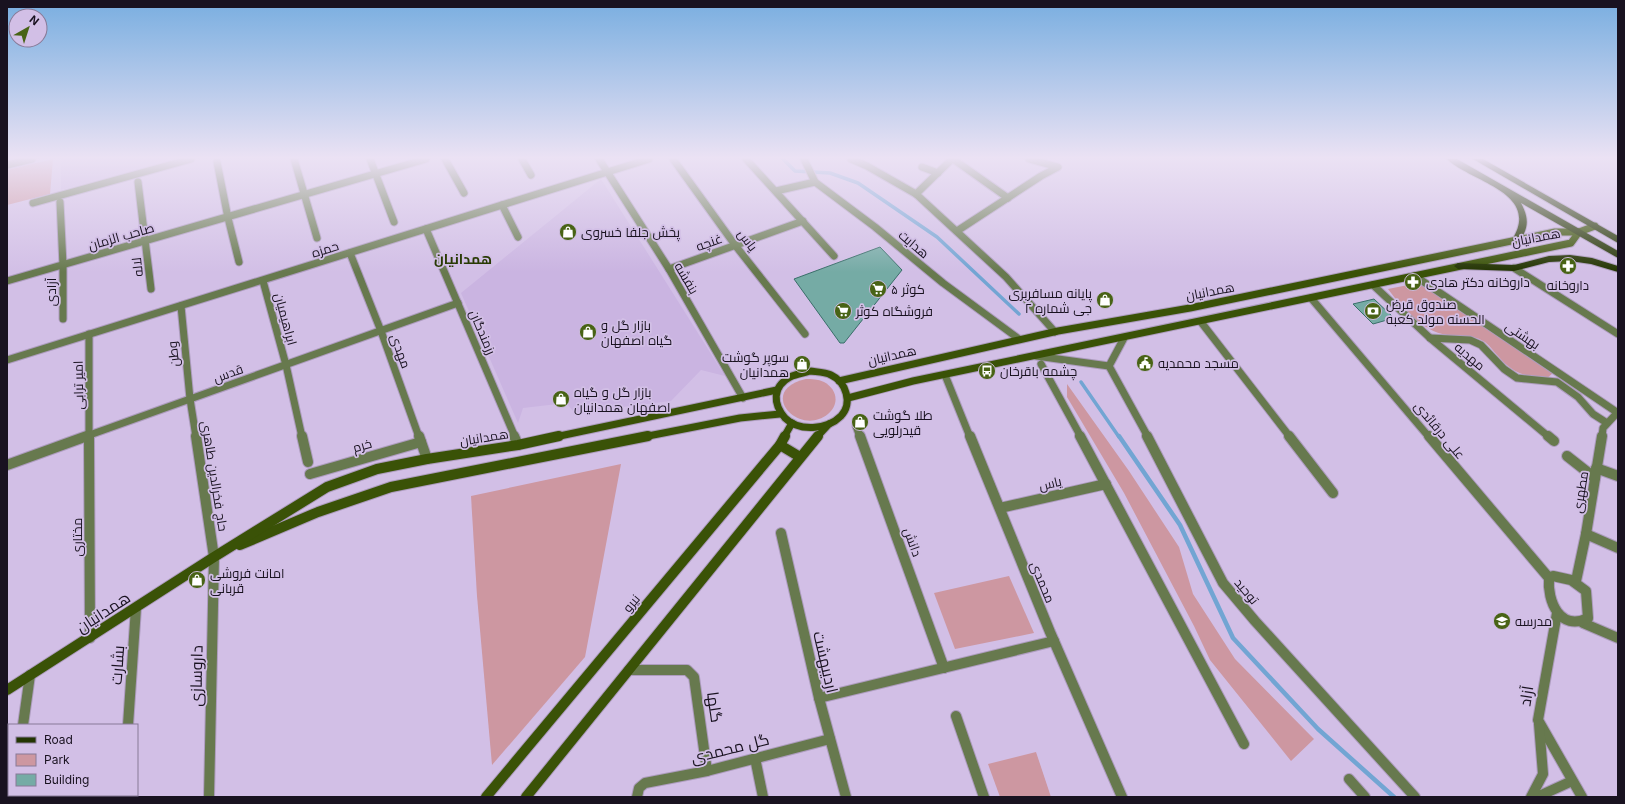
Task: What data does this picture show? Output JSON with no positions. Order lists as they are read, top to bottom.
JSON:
{
  "streets": {
    "main road": ["همدانیان", "نیرو"],
    "street": [
      "صاحب الزمان",
      "یاس",
      "غنچه",
      "هدایت",
      "حمزه",
      "لاله",
      "بنفشه",
      "آزادی",
      "ابراهیمیان",
      "رزمندگان",
      "بهشتی",
      "مهدی",
      "وطن",
      "مهدیه",
      "قدس",
      "امیر ترابی",
      "علی درقائدی",
      "خرم",
      "حاج فخرالدین طاهری",
      "مطهری",
      "مختاری",
      "دانش",
      "محمدی",
      "توحید",
      "اردیبهشت",
      "بشارت",
      "داروسازی",
      "آزاد",
      "گلها",
      "گل محمدی"
    ]
  },
  "crossings": [
    ["صاحب الزمان", "لاله"],
    ["صاحب الزمان", "آزادی"],
    ["همدانیان", "هدایت"],
    ["همدانیان", "بنفشه"],
    ["همدانیان", "رزمندگان"],
    ["همدانیان", "بهشتی"],
    ["همدانیان", "مهدی"],
    ["همدانیان", "مهدیه"],
    ["همدانیان", "علی درقائدی"],
    ["همدانیان", "حاج فخرالدین طاهری"],
    ["همدانیان", "مختاری"],
    ["همدانیان", "محمدی"],
    ["همدانیان", "نیرو"],
    ["همدانیان", "بشارت"],
    ["همدانیان", "داروسازی"],
    ["یاس", "غنچه"],
    ["یاس", "محمدی"],
    ["غنچه", "بنفشه"],
    ["حمزه", "ابراهیمیان"],
    ["حمزه", "رزمندگان"],
    ["حمزه", "مهدی"],
    ["حمزه", "وطن"],
    ["حمزه", "امیر ترابی"],
    ["ابراهیمیان", "قدس"],
    ["رزمندگان", "قدس"],
    ["بهشتی", "مطهری"],
    ["مهدی", "قدس"],
    ["مهدی", "خرم"],
    ["وطن", "قدس"],
    ["وطن", "حاج فخرالدین طاهری"],
    ["قدس", "امیر ترابی"],
    ["قدس", "حاج فخرالدین طاهری"],
    ["قدس", "مختاری"],
    ["امیر ترابی", "مختاری"],
    ["علی درقائدی", "مطهری"],
    ["علی درقائدی", "آزاد"],
    ["حاج فخرالدین طاهری", "داروسازی"],
    ["مطهری", "آزاد"],
    ["اردیبهشت", "گل محمدی"],
    ["گلها", "گل محمدی"]
  ],
  "districts": ["همدانیان"],
  "places": {
    "shop": [
      "پخش جلفا خسروی",
      "پایانه مسافربری جی شماره ۲",
      "بازار گل و گیاه اصفهان",
      "سوپر گوشت همدانیان",
      "بازار گل و گیاه اصفهان همدانیان",
      "طلا گوشت قیدرلویی",
      "امانت فروشی قربانی"
    ],
    "pharmacy": ["داروخانه", "داروخانه دکتر هادی"],
    "supermarket": ["کوثر ۵", "فروشگاه کوثر"],
    "bank": ["صندوق قرض الحسنه مولد کعبه"],
    "public building": ["مسجد محمدیه"],
    "bus stop": ["چشمه باقرخان"],
    "school or university": ["مدرسه"]
  },
  "legend": ["Road", "Park", "Building"],
  "north": "top right"
}
